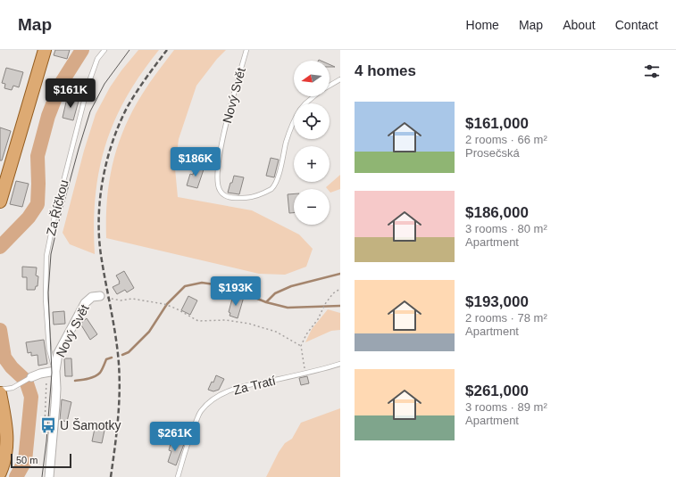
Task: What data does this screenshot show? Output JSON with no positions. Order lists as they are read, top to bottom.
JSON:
{
  "streets": {
    "street": ["Nový Svět"],
    "lane": ["Za Říčkou", "Za Tratí"]
  },
  "crossings": [
    ["Nový Svět", "Za Říčkou"]
  ],
  "places": {
    "bus stop": ["U Šamotky"]
  },
  "scale_bar": "50 m",
  "north": "left",
  "page": {
    "header": "Map",
    "nav": [
      "Home",
      "Map",
      "About",
      "Contact"
    ],
    "heading": "4 homes",
    "map_buttons": ["+", "−"],
    "price": [
      "$161K",
      "$186K",
      "$193K",
      "$261K"
    ],
    "list": [
      {
        "name": "$161,000",
        "note": "2 rooms · 66 m² · Prosečská"
      },
      {
        "name": "$186,000",
        "note": "3 rooms · 80 m² · Apartment"
      },
      {
        "name": "$193,000",
        "note": "2 rooms · 78 m² · Apartment"
      },
      {
        "name": "$261,000",
        "note": "3 rooms · 89 m² · Apartment"
      }
    ],
    "scale": "50 m"
  }
}
